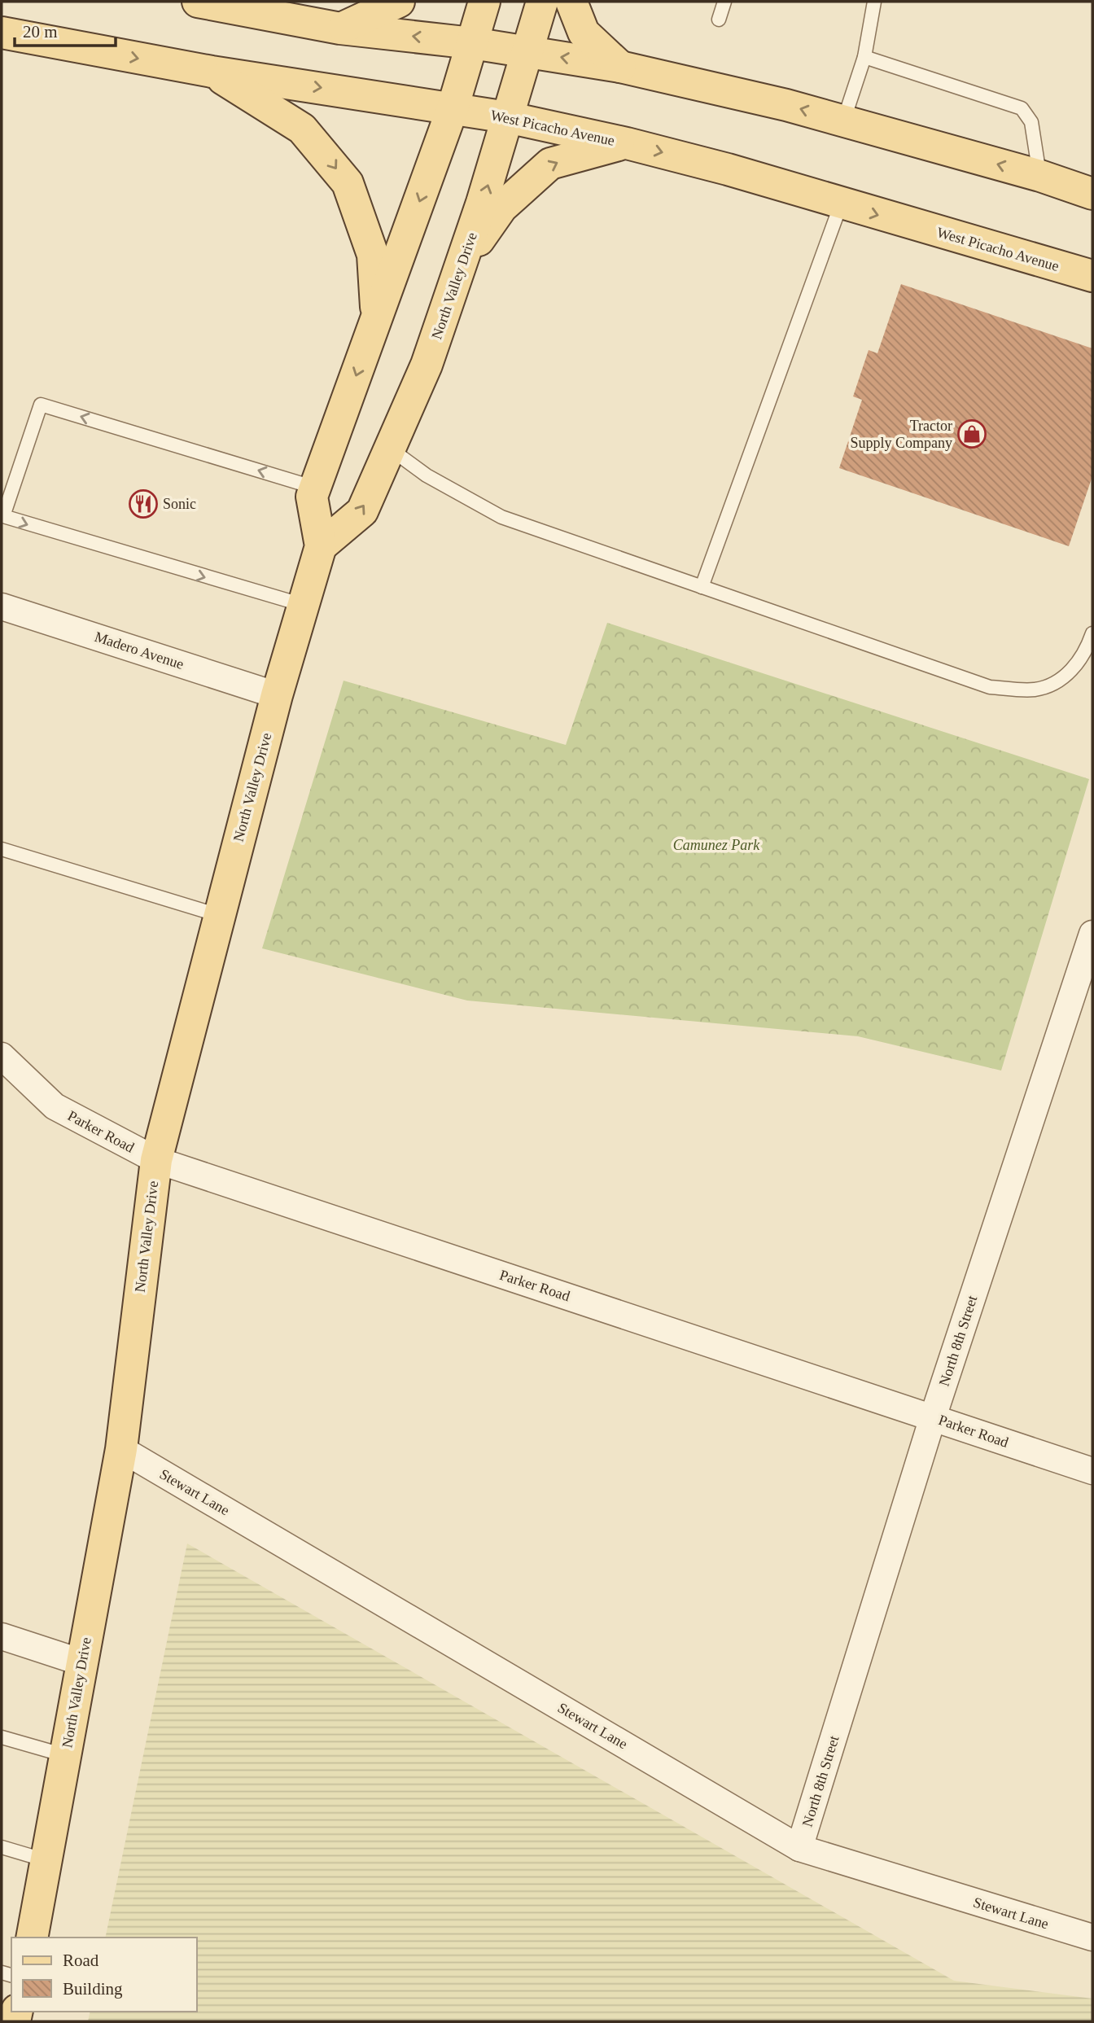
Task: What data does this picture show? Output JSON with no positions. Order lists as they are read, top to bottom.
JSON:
{
  "streets": {
    "main road": ["West Picacho Avenue", "North Valley Drive"],
    "street": [
      "Madero Avenue",
      "Parker Road",
      "North 8th Street",
      "Stewart Lane"
    ]
  },
  "crossings": [
    ["West Picacho Avenue", "North Valley Drive"],
    ["North Valley Drive", "Madero Avenue"],
    ["North Valley Drive", "Parker Road"],
    ["North Valley Drive", "Stewart Lane"],
    ["Parker Road", "North 8th Street"],
    ["North 8th Street", "Stewart Lane"]
  ],
  "parks": ["Camunez Park"],
  "places": {
    "shop": ["Tractor Supply Company"],
    "restaurant": ["Sonic"]
  },
  "legend": ["Road", "Building"],
  "scale_bar": "20 m"
}
